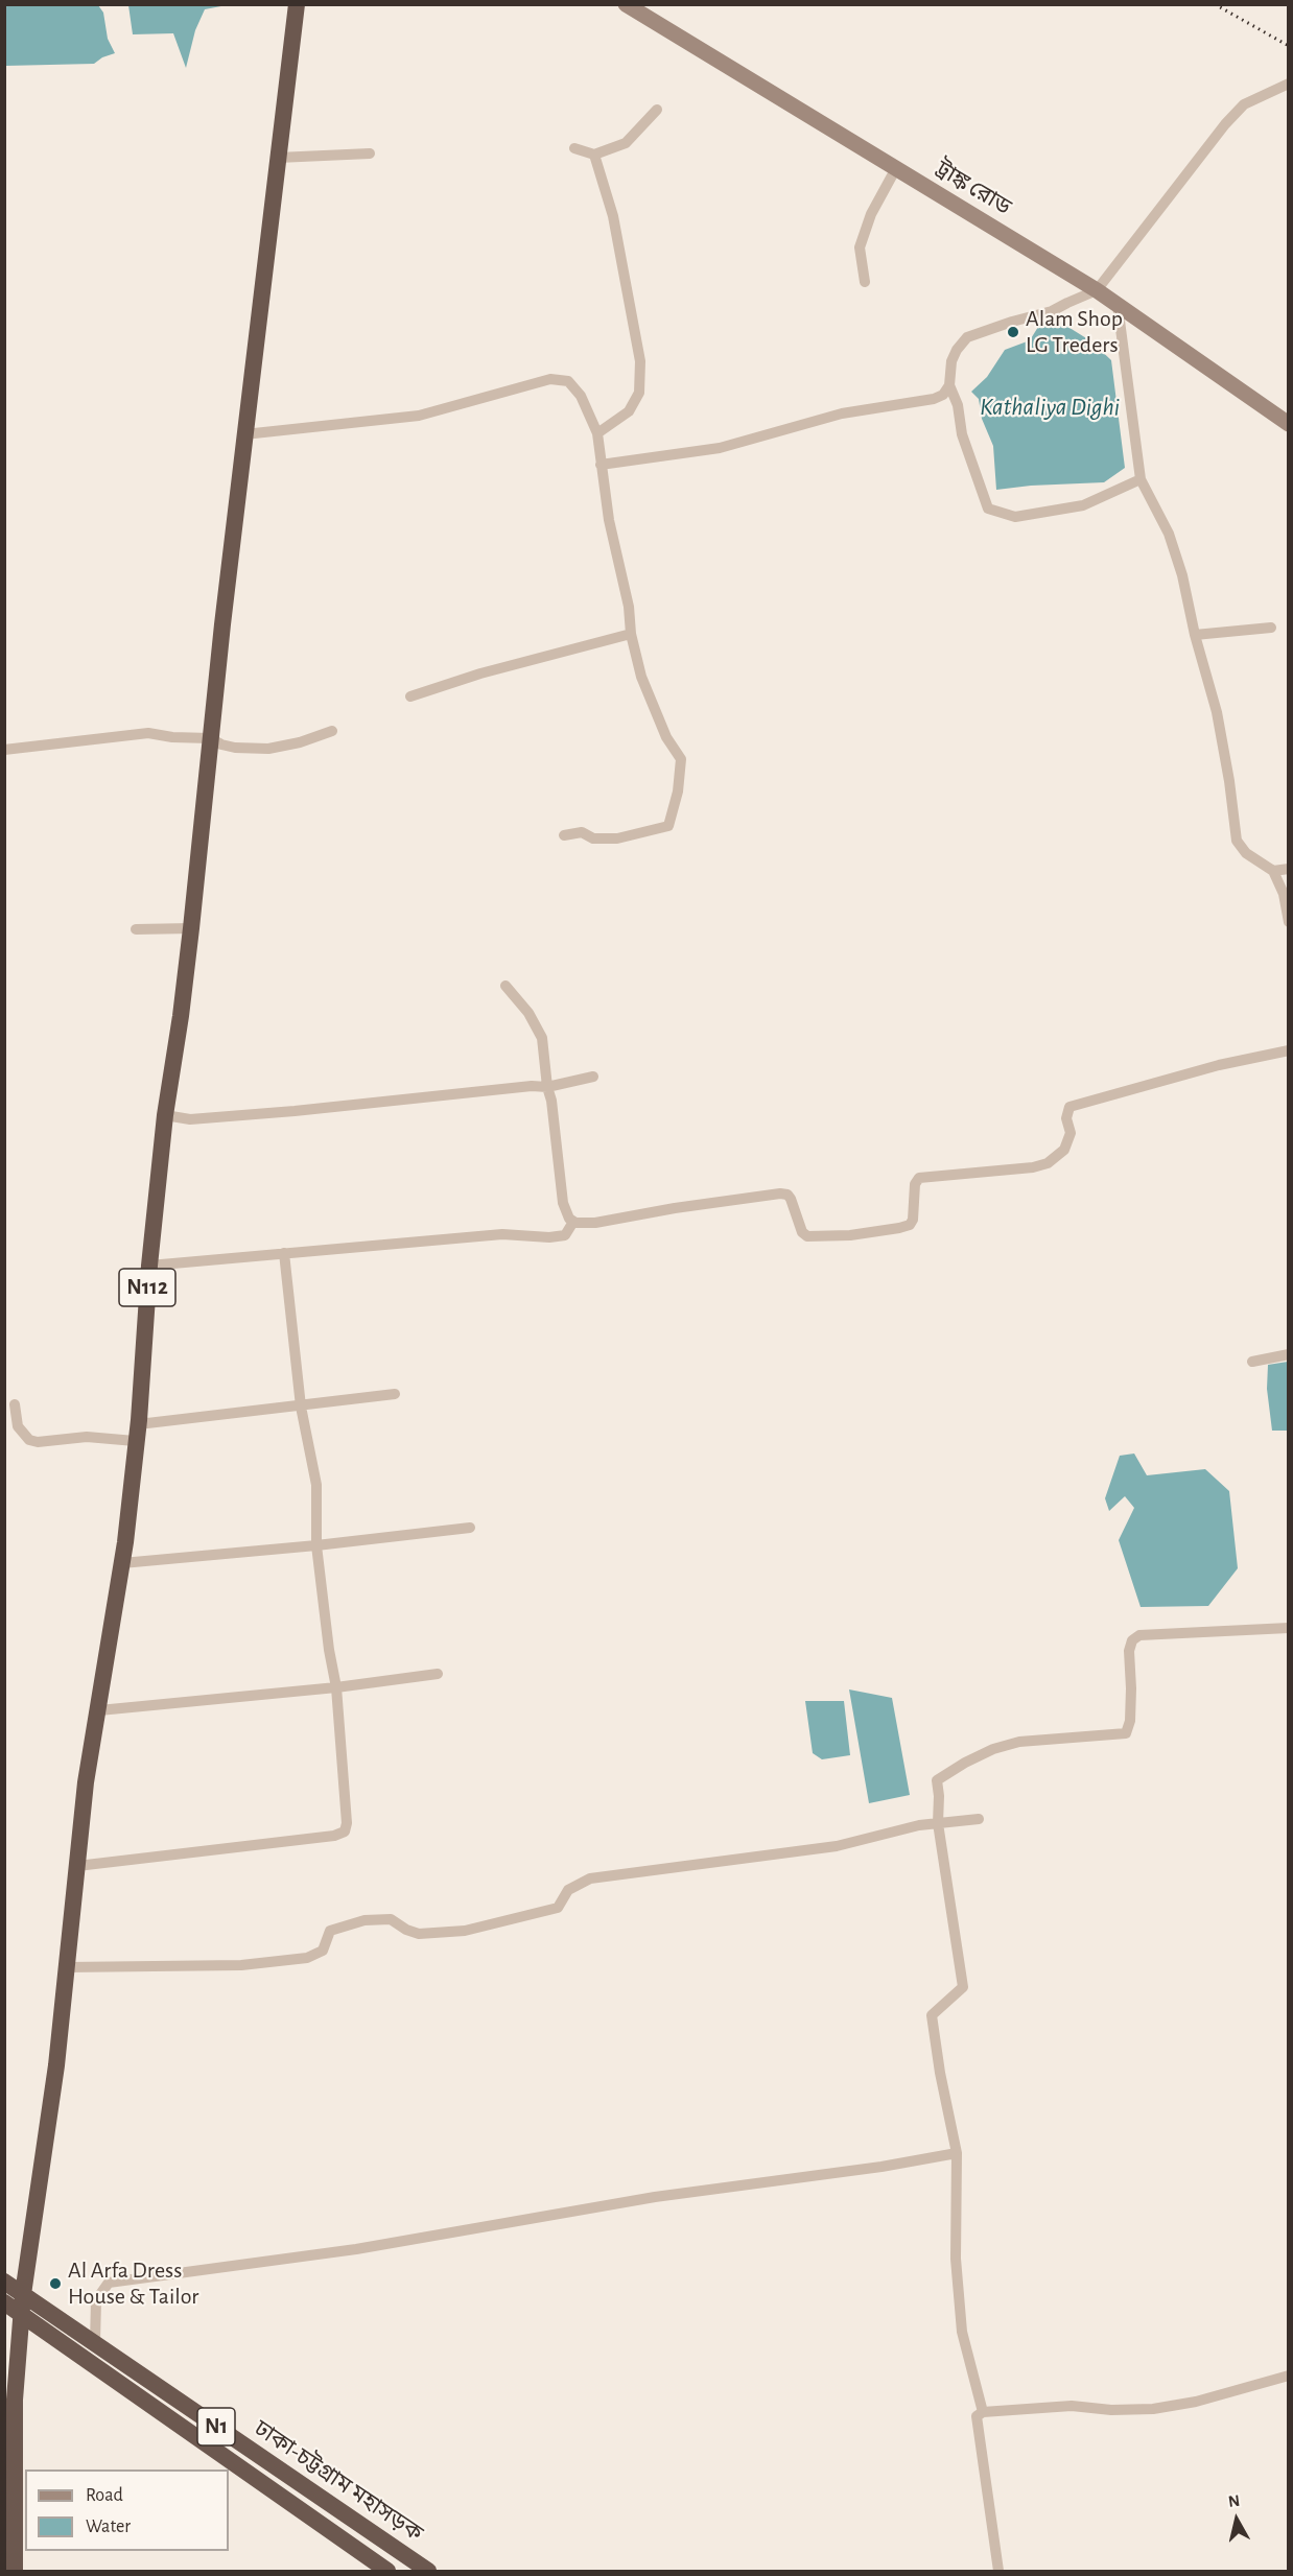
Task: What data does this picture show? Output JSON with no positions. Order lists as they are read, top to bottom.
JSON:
{
  "streets": {
    "highway": ["N112", "N1", "ঢাকা-চট্টগ্রাম মহাসড়ক"],
    "main road": ["ট্রাঙ্ক রোড"]
  },
  "crossings": [
    ["N112", "ঢাকা-চট্টগ্রাম মহাসড়ক"]
  ],
  "water": ["Kathaliya Dighi"],
  "places": ["Alam Shop LG Treders", "Al Arfa Dress House & Tailor"],
  "legend": ["Road", "Water"],
  "north": "top"
}
